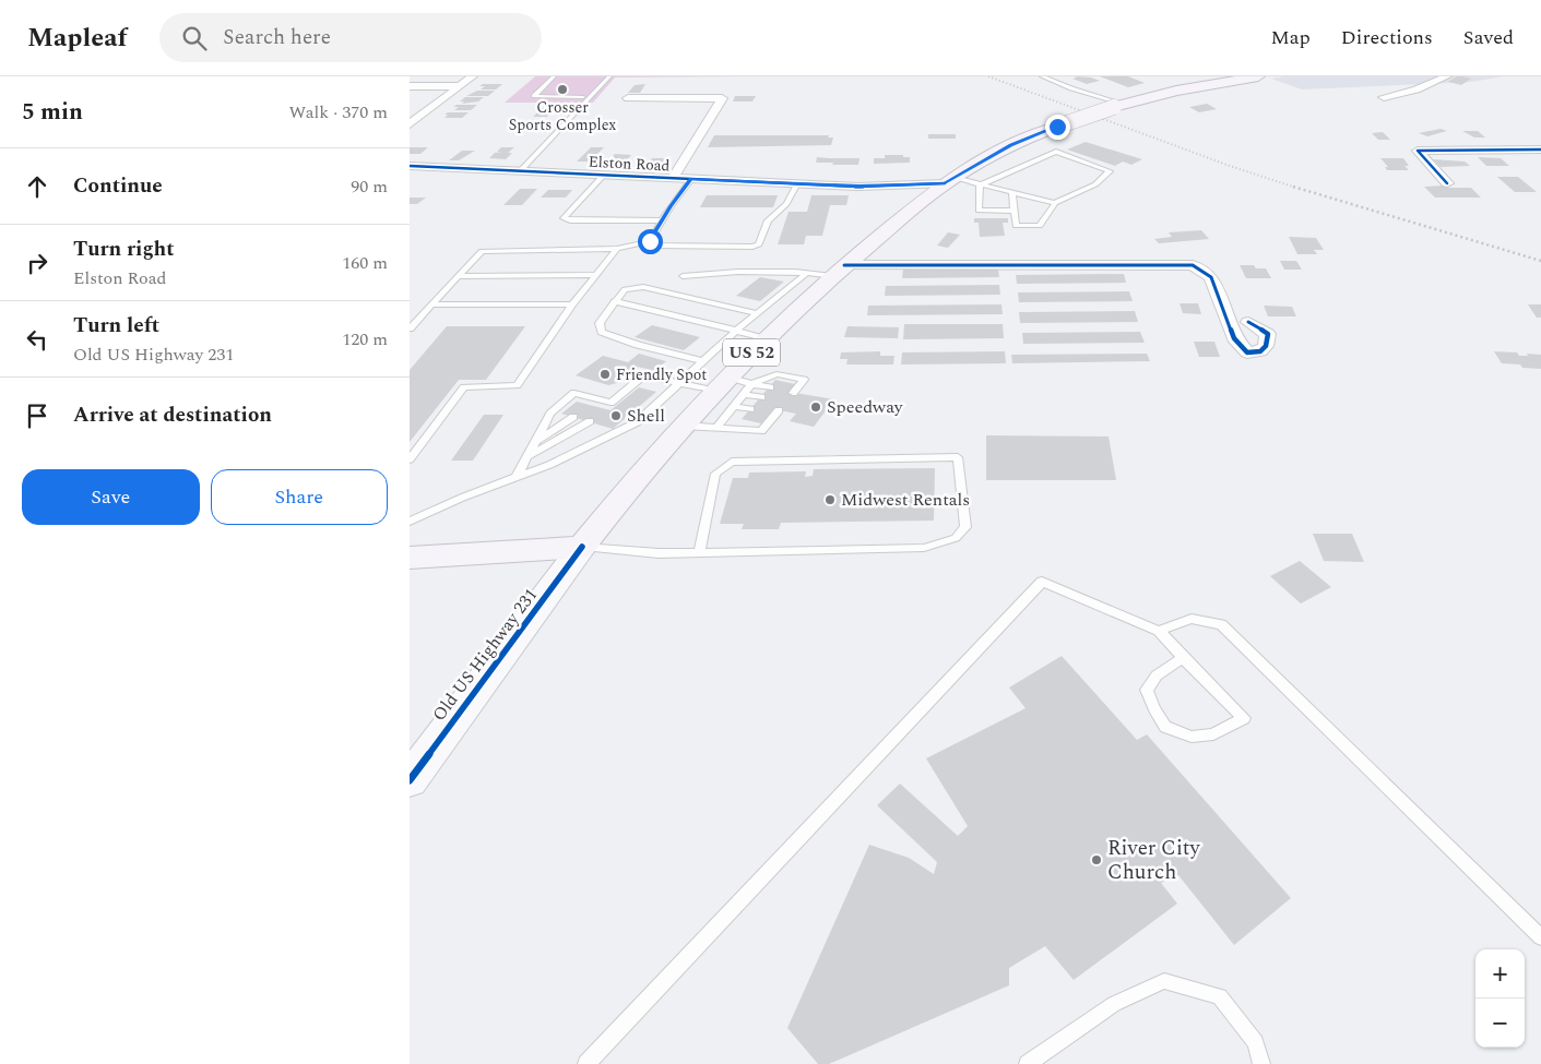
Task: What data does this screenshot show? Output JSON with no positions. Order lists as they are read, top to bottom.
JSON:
{
  "streets": {
    "main road": ["US 52", "Old US Highway 231"],
    "street": ["Elston Road"]
  },
  "crossings": [
    ["Elston Road", "Old US Highway 231"]
  ],
  "places": [
    "Crosser Sports Complex",
    "Friendly Spot",
    "Speedway",
    "Shell",
    "Midwest Rentals",
    "River City Church"
  ],
  "page": {
    "header": "Mapleaf",
    "search": "Search here",
    "nav": ["Map", "Directions", "Saved"],
    "heading": ["5 min", "Walk · 370 m"],
    "list": [
      ["Continue", "90 m"],
      ["Turn right", "Elston Road", "160 m"],
      ["Turn left", "Old US Highway 231", "120 m"],
      "Arrive at destination"
    ],
    "buttons": ["Save", "Share"],
    "map_buttons": ["+", "−"]
  }
}
